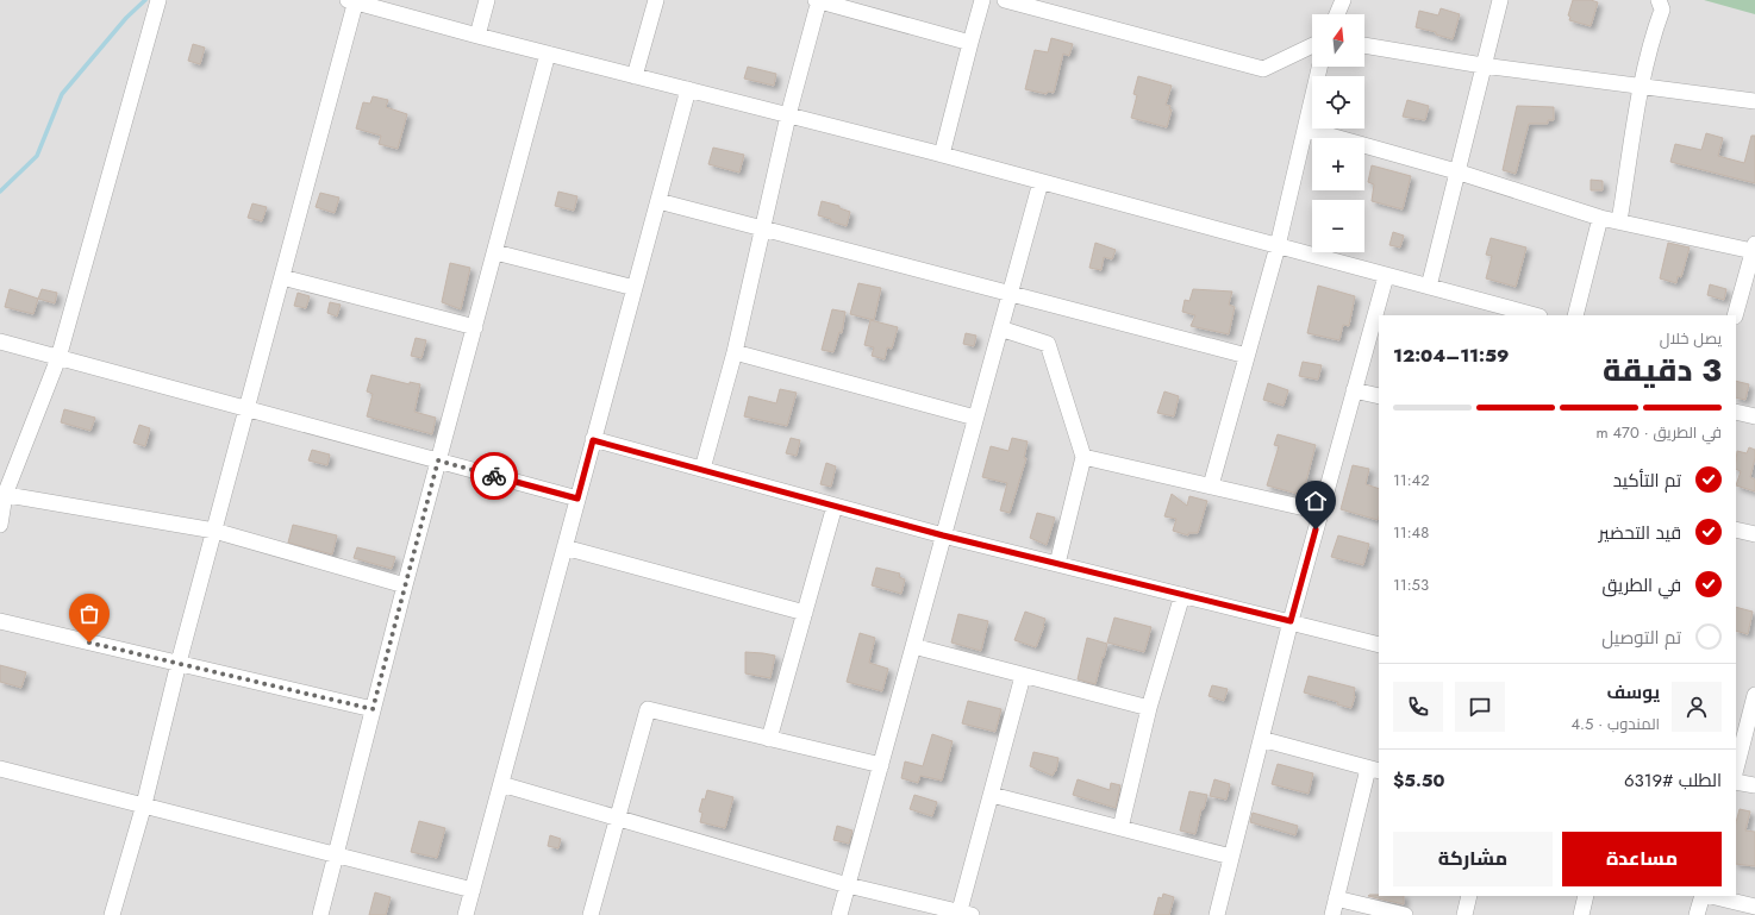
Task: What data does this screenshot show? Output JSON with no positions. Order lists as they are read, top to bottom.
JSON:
{
  "north": "top",
  "page": {
    "map_buttons": ["+", "−"],
    "heading": ["3 دقيقة", "يصل خلال", "11:59–12:04"],
    "panel": [
      "يوسف",
      "المندوب · 4.5",
      "الطلب #6319",
      "$5.50"
    ],
    "bar": "في الطريق · 470 m",
    "list": [
      ["تم التأكيد", "11:42"],
      ["قيد التحضير", "11:48"],
      ["في الطريق", "11:53"],
      "تم التوصيل"
    ],
    "buttons": ["مساعدة", "مشاركة"]
  }
}
